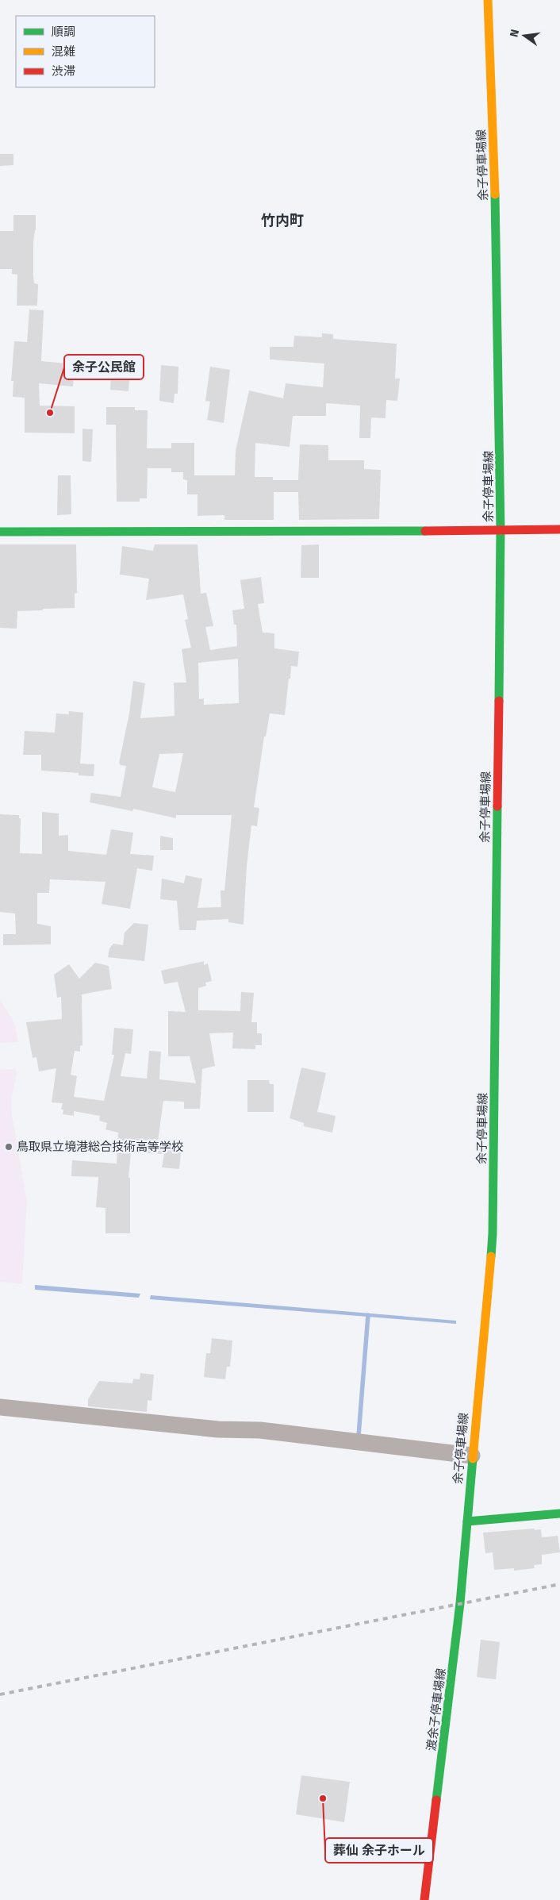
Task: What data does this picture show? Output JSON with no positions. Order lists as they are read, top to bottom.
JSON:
{
  "streets": {
    "main road": ["余子停車場線", "渡余子停車場線"]
  },
  "crossings": [
    ["余子停車場線", "渡余子停車場線"]
  ],
  "districts": ["竹内町"],
  "places": ["余子公民館", "鳥取県立境港総合技術高等学校", "葬仙 余子ホール"],
  "legend": ["順調", "混雑", "渋滞"],
  "north": "left"
}
